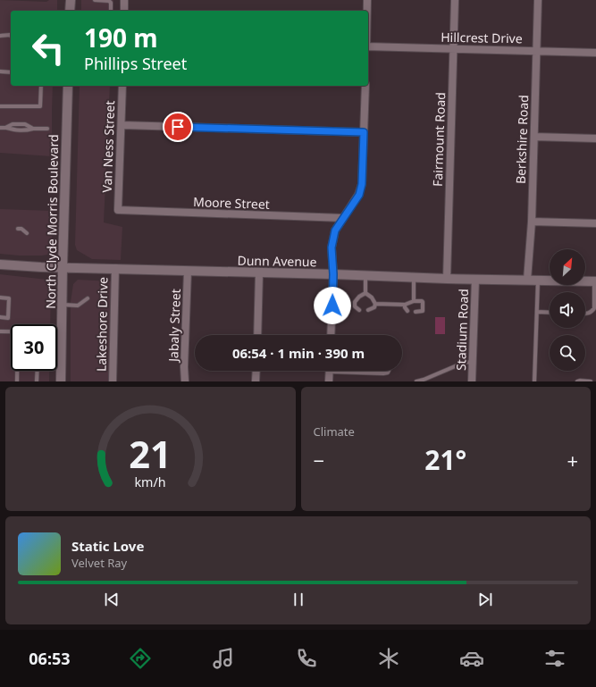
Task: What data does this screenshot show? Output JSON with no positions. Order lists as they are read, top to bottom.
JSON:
{
  "streets": {
    "main road": ["North Clyde Morris Boulevard", "Dunn Avenue"],
    "street": [
      "Hillcrest Drive",
      "Fairmount Road",
      "Berkshire Road",
      "Van Ness Street",
      "Moore Street",
      "Lakeshore Drive",
      "Jabaly Street",
      "Stadium Road"
    ]
  },
  "crossings": [
    ["Hillcrest Drive", "Fairmount Road"],
    ["Hillcrest Drive", "Berkshire Road"],
    ["Fairmount Road", "Dunn Avenue"],
    ["Berkshire Road", "Dunn Avenue"],
    ["Van Ness Street", "Moore Street"],
    ["North Clyde Morris Boulevard", "Dunn Avenue"],
    ["Dunn Avenue", "Lakeshore Drive"],
    ["Dunn Avenue", "Jabaly Street"],
    ["Dunn Avenue", "Stadium Road"]
  ],
  "north": "top right",
  "page": {
    "turn": ["190 m", "Phillips Street"],
    "limit": "30",
    "trip": "06:54 · 1 min · 390 m",
    "tile": "Climate",
    "heat": ["−", "21°", "+"],
    "song": ["Static Love", "Velvet Ray"],
    "tabs": "06:53",
    "gauge": ["21", "km/h"]
  }
}
